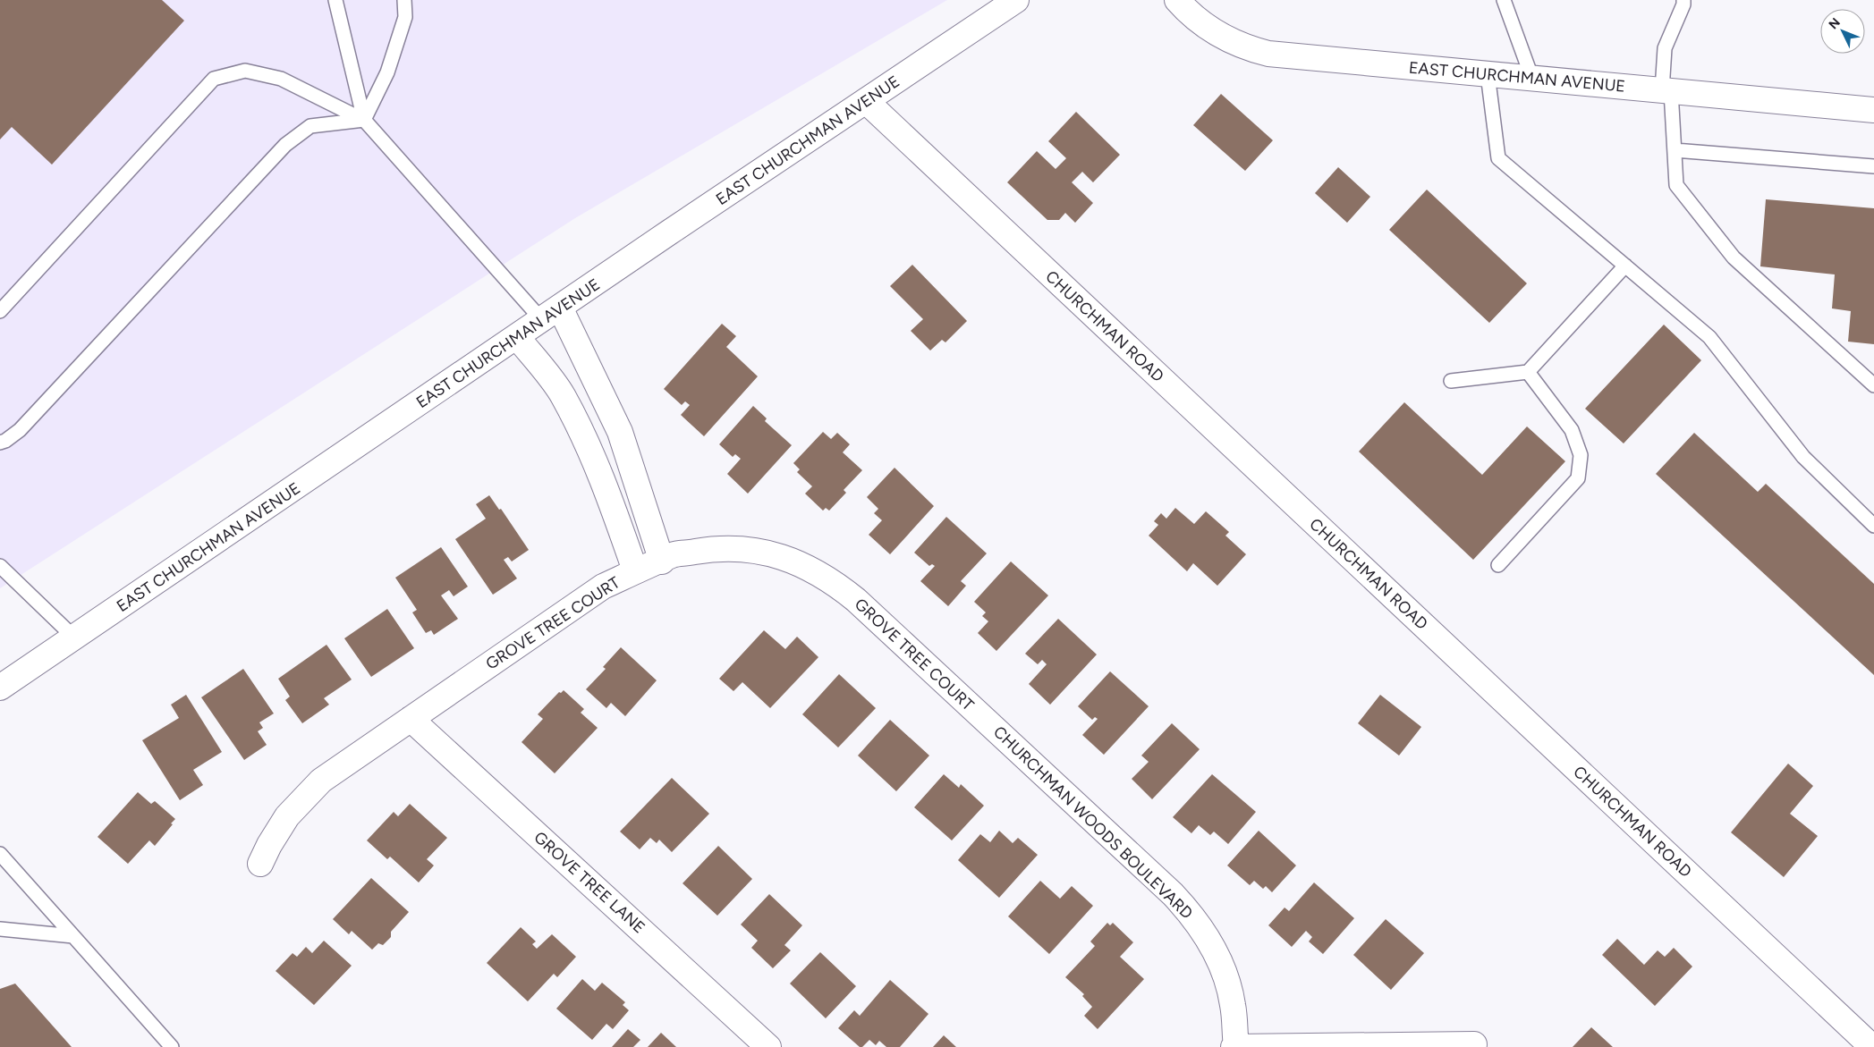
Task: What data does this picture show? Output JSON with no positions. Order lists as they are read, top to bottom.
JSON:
{
  "streets": {
    "street": [
      "EAST CHURCHMAN AVENUE",
      "CHURCHMAN ROAD",
      "GROVE TREE COURT",
      "CHURCHMAN WOODS BOULEVARD",
      "GROVE TREE LANE"
    ]
  },
  "crossings": [
    ["EAST CHURCHMAN AVENUE", "CHURCHMAN ROAD"],
    ["GROVE TREE COURT", "CHURCHMAN WOODS BOULEVARD"],
    ["GROVE TREE COURT", "GROVE TREE LANE"]
  ],
  "north": "top left"
}
